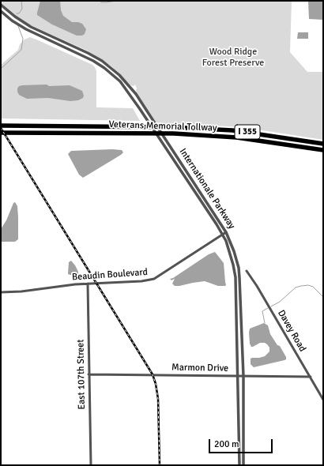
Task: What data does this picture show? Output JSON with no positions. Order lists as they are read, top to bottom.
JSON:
{
  "streets": {
    "highway": ["Veterans Memorial Tollway", "I 355"],
    "street": [
      "Internationale Parkway",
      "Beaudin Boulevard",
      "Davey Road",
      "Marmon Drive",
      "East 107th Street"
    ]
  },
  "crossings": [
    ["Internationale Parkway", "Beaudin Boulevard"],
    ["Internationale Parkway", "Marmon Drive"],
    ["Beaudin Boulevard", "East 107th Street"],
    ["Davey Road", "Marmon Drive"],
    ["Marmon Drive", "East 107th Street"]
  ],
  "parks": ["Wood Ridge Forest Preserve"],
  "scale_bar": "200 m"
}
